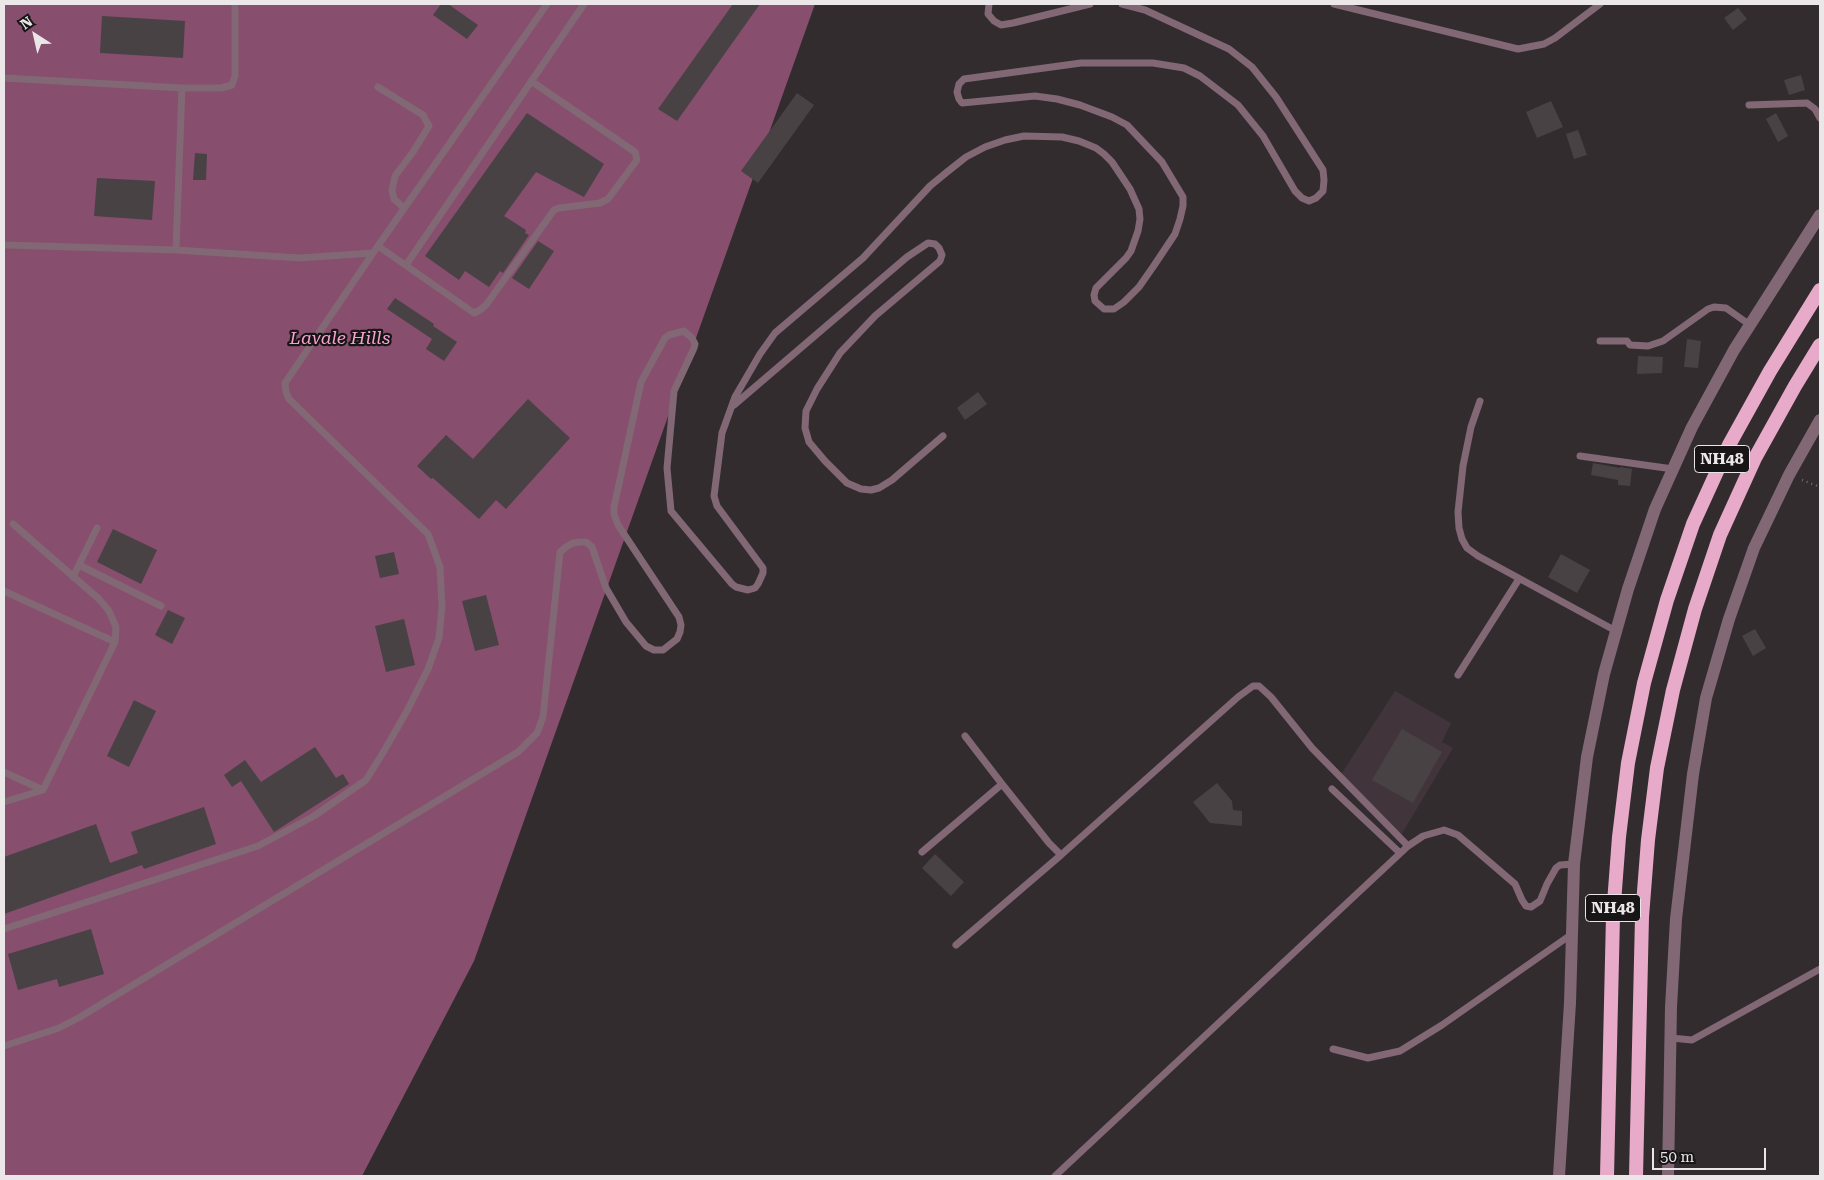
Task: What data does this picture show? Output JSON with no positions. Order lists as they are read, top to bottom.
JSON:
{
  "streets": {
    "highway": ["NH48"]
  },
  "parks": ["Lavale Hills"],
  "scale_bar": "50 m",
  "north": "top left"
}
